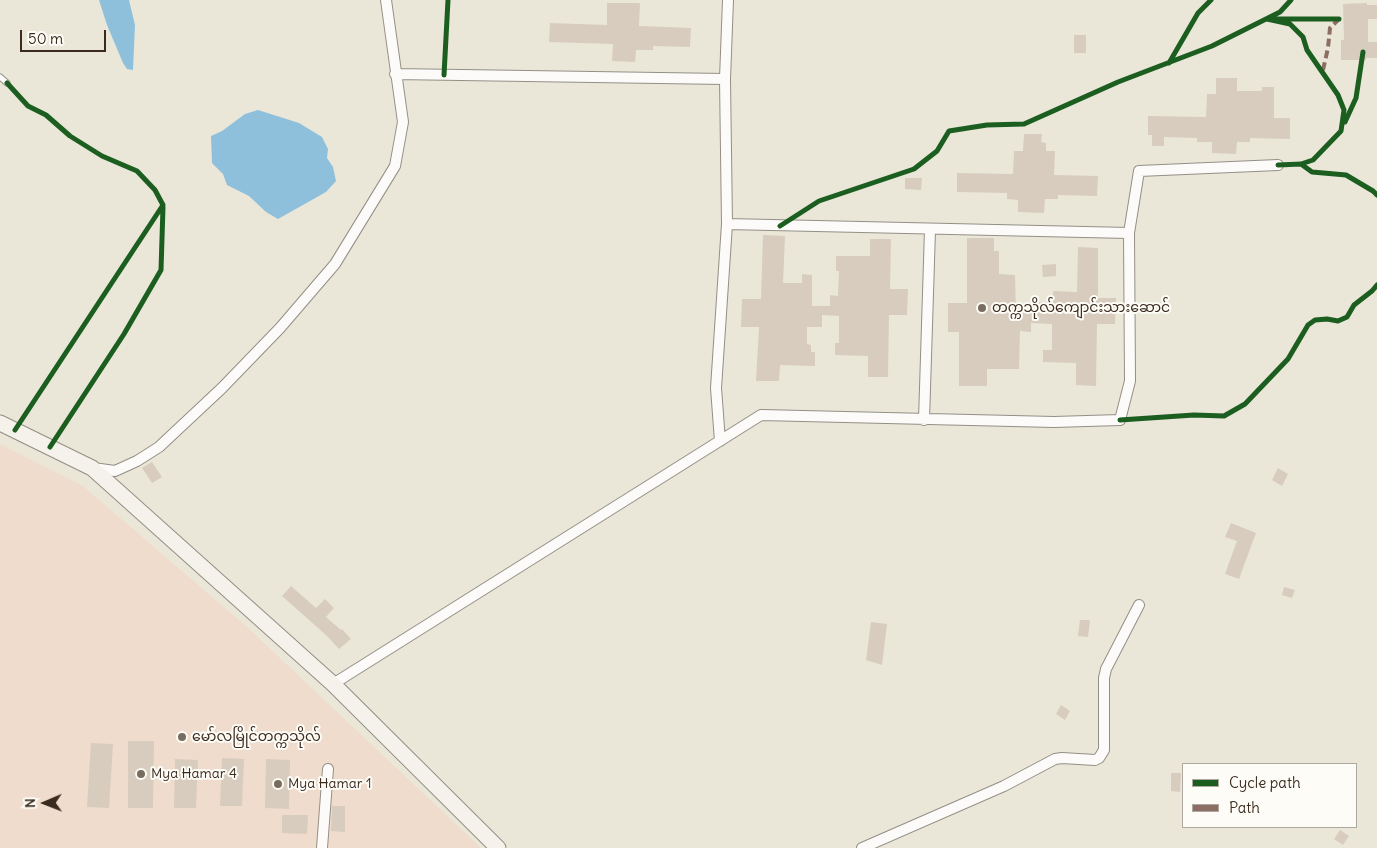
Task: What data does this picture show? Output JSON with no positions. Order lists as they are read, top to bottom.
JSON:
{
  "places": [
    "တက္ကသိုလ်ကျောင်းသားဆောင်",
    "မော်လမြိုင်တက္ကသိုလ်",
    "Mya Hamar 4",
    "Mya Hamar 1"
  ],
  "legend": ["Cycle path", "Path"],
  "scale_bar": "50 m",
  "north": "left"
}
